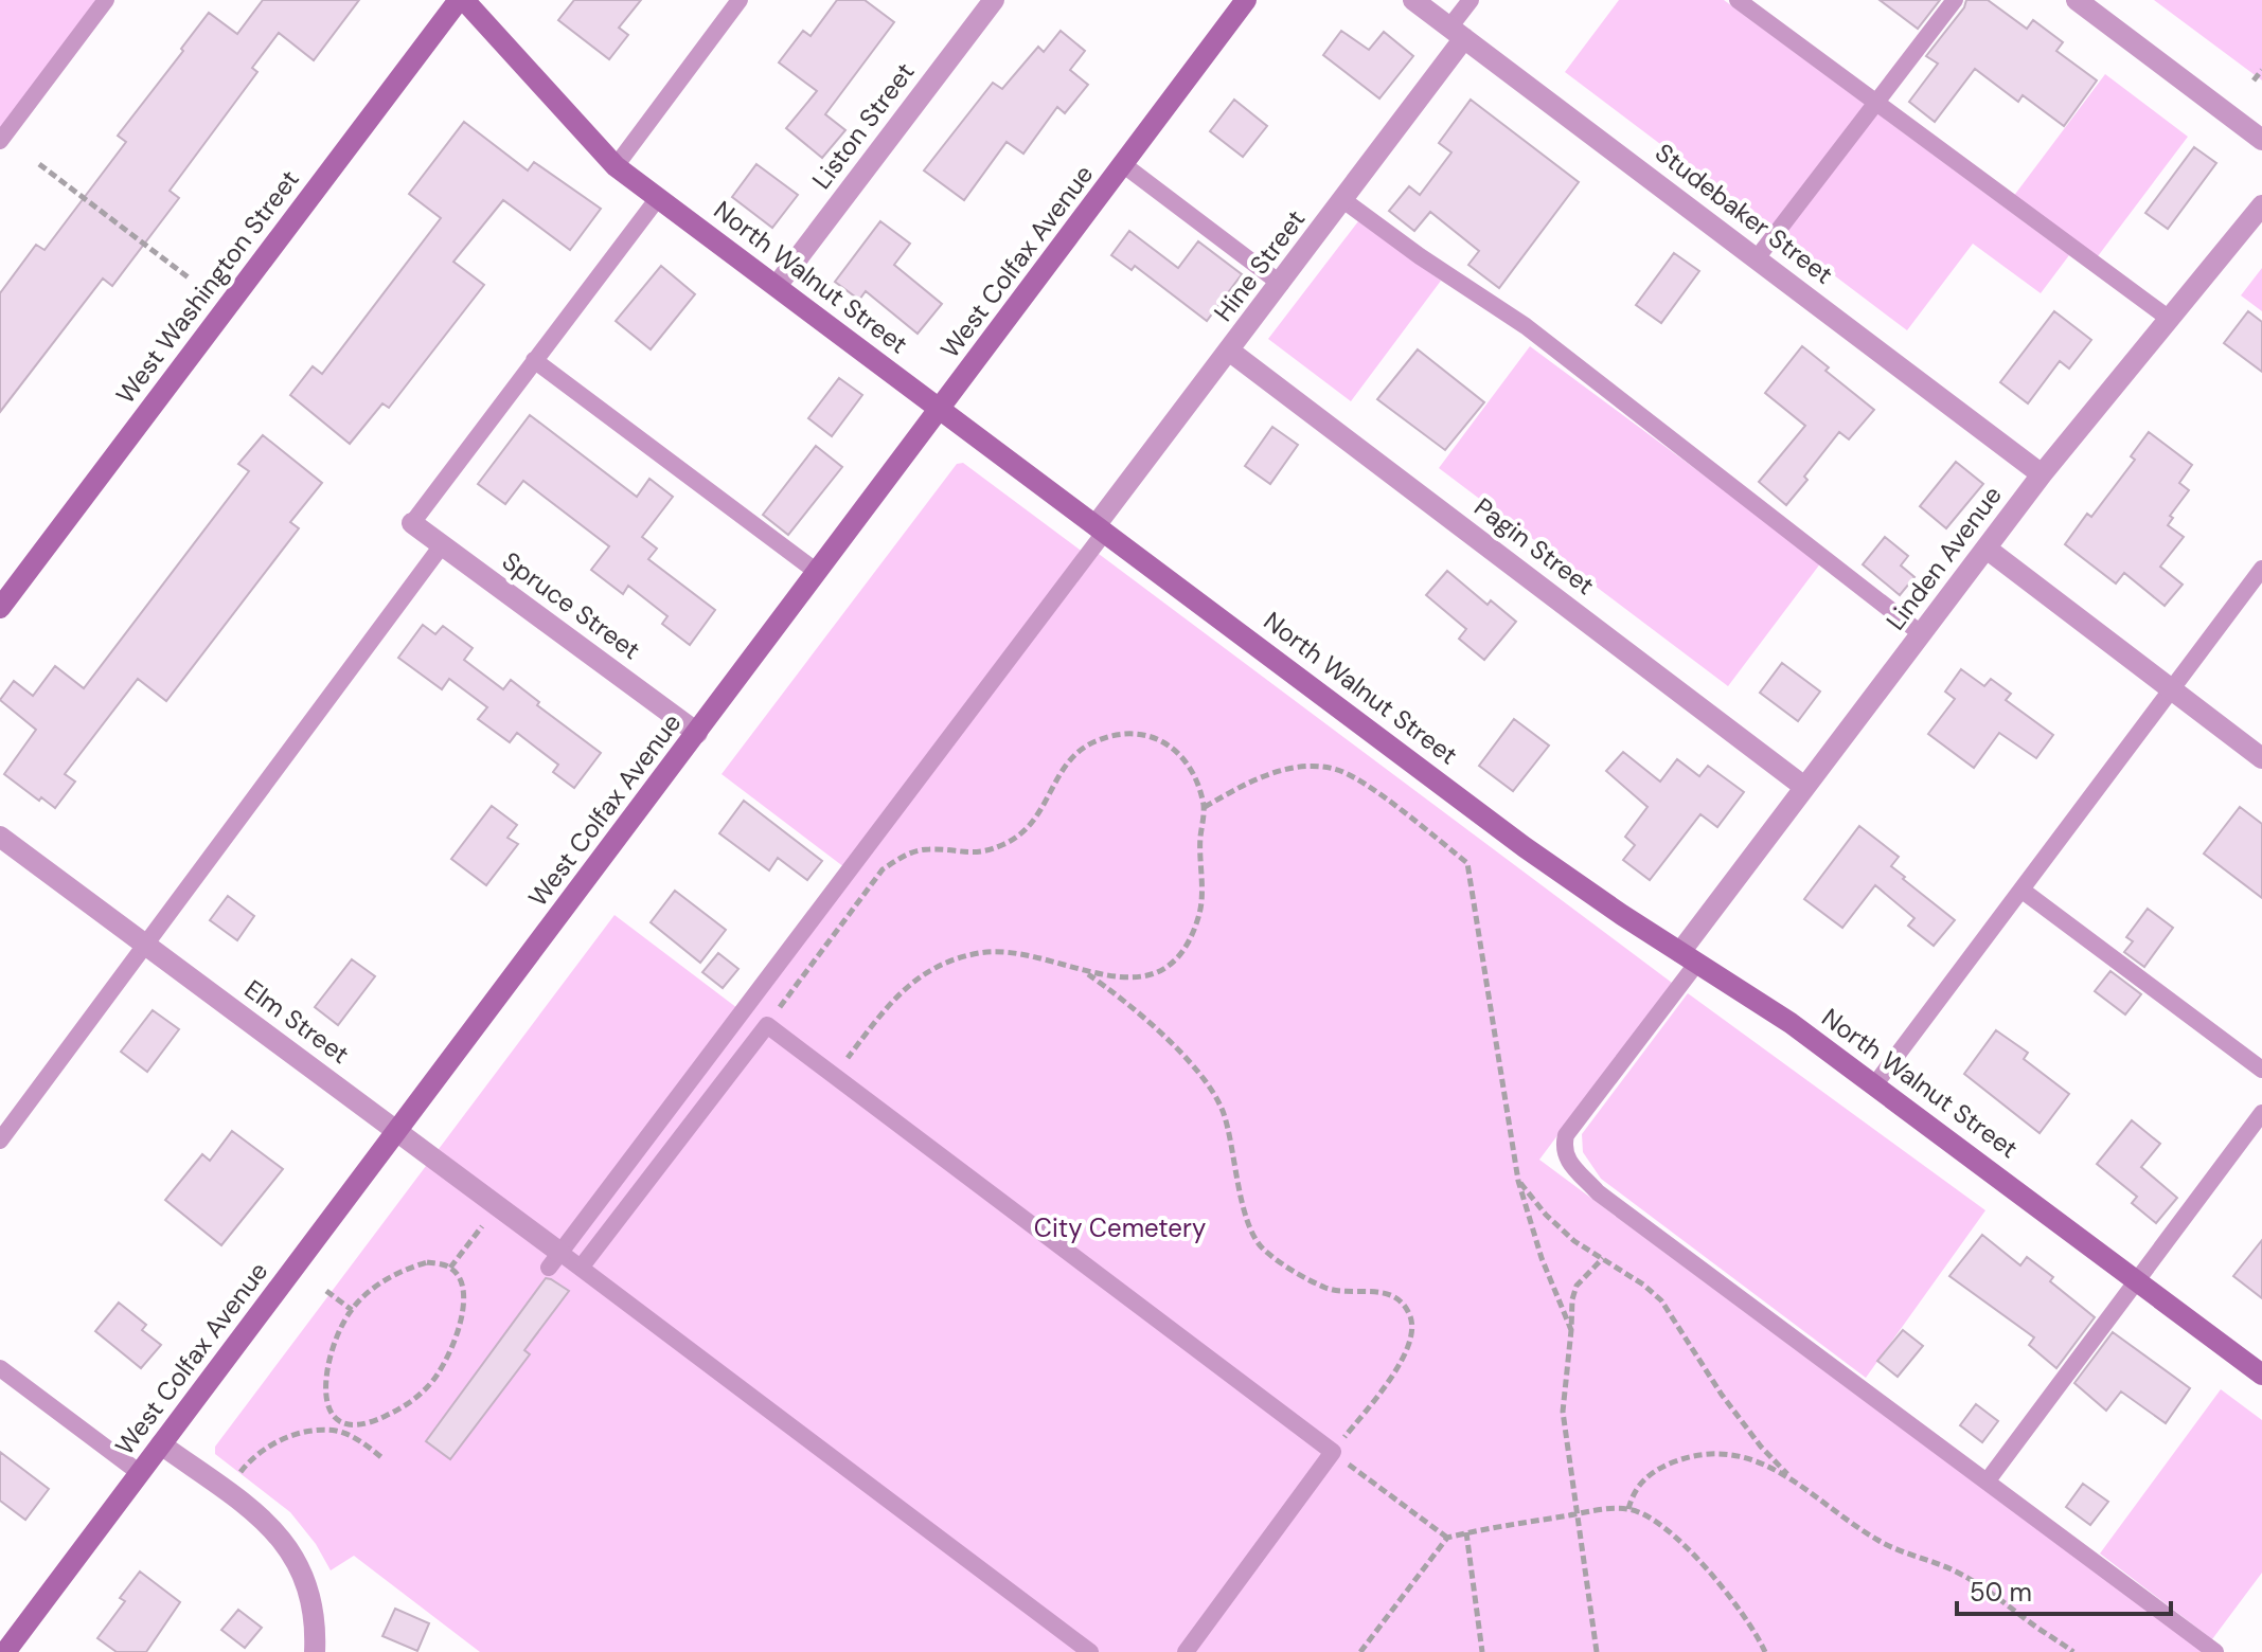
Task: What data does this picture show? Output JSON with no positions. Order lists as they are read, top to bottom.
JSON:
{
  "streets": {
    "street": [
      "Liston Street",
      "Studebaker Street",
      "West Colfax Avenue",
      "Hine Street",
      "North Walnut Street",
      "West Washington Street",
      "Pagin Street",
      "Linden Avenue",
      "Spruce Street",
      "Elm Street"
    ]
  },
  "crossings": [
    ["Liston Street", "North Walnut Street"],
    ["Studebaker Street", "Hine Street"],
    ["Studebaker Street", "Linden Avenue"],
    ["West Colfax Avenue", "North Walnut Street"],
    ["West Colfax Avenue", "Spruce Street"],
    ["West Colfax Avenue", "Elm Street"],
    ["Hine Street", "North Walnut Street"],
    ["Hine Street", "Pagin Street"],
    ["North Walnut Street", "West Washington Street"],
    ["North Walnut Street", "Linden Avenue"],
    ["Pagin Street", "Linden Avenue"]
  ],
  "parks": ["City Cemetery"],
  "scale_bar": "50 m"
}
